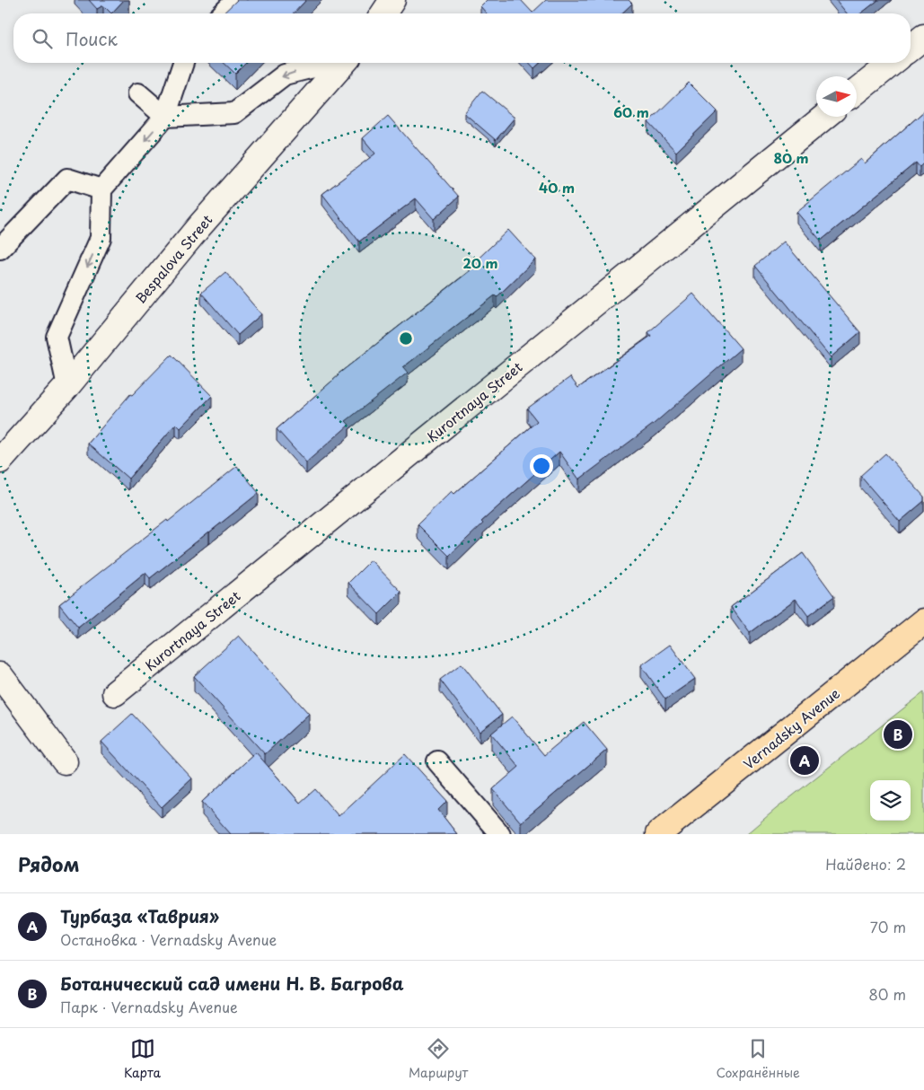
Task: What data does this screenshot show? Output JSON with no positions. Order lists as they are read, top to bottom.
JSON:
{
  "streets": {
    "main road": ["Vernadsky Avenue"],
    "street": ["Bespalova Street", "Kurortnaya Street"]
  },
  "north": "right",
  "page": {
    "search": "Поиск",
    "pins": ["B", "A"],
    "heading": ["Рядом", "Найдено: 2"],
    "list": [
      {
        "mark": "A",
        "name": "Турбаза «Таврия»",
        "note": "Остановка · Vernadsky Avenue",
        "value": "70 m"
      },
      {
        "mark": "B",
        "name": "Ботанический сад имени Н. В. Багрова",
        "note": "Парк · Vernadsky Avenue",
        "value": "80 m"
      }
    ],
    "nav": ["Карта", "Маршрут", "Сохранённые"]
  },
  "rings": [
    "60 m",
    "80 m",
    "40 m",
    "20 m"
  ]
}
